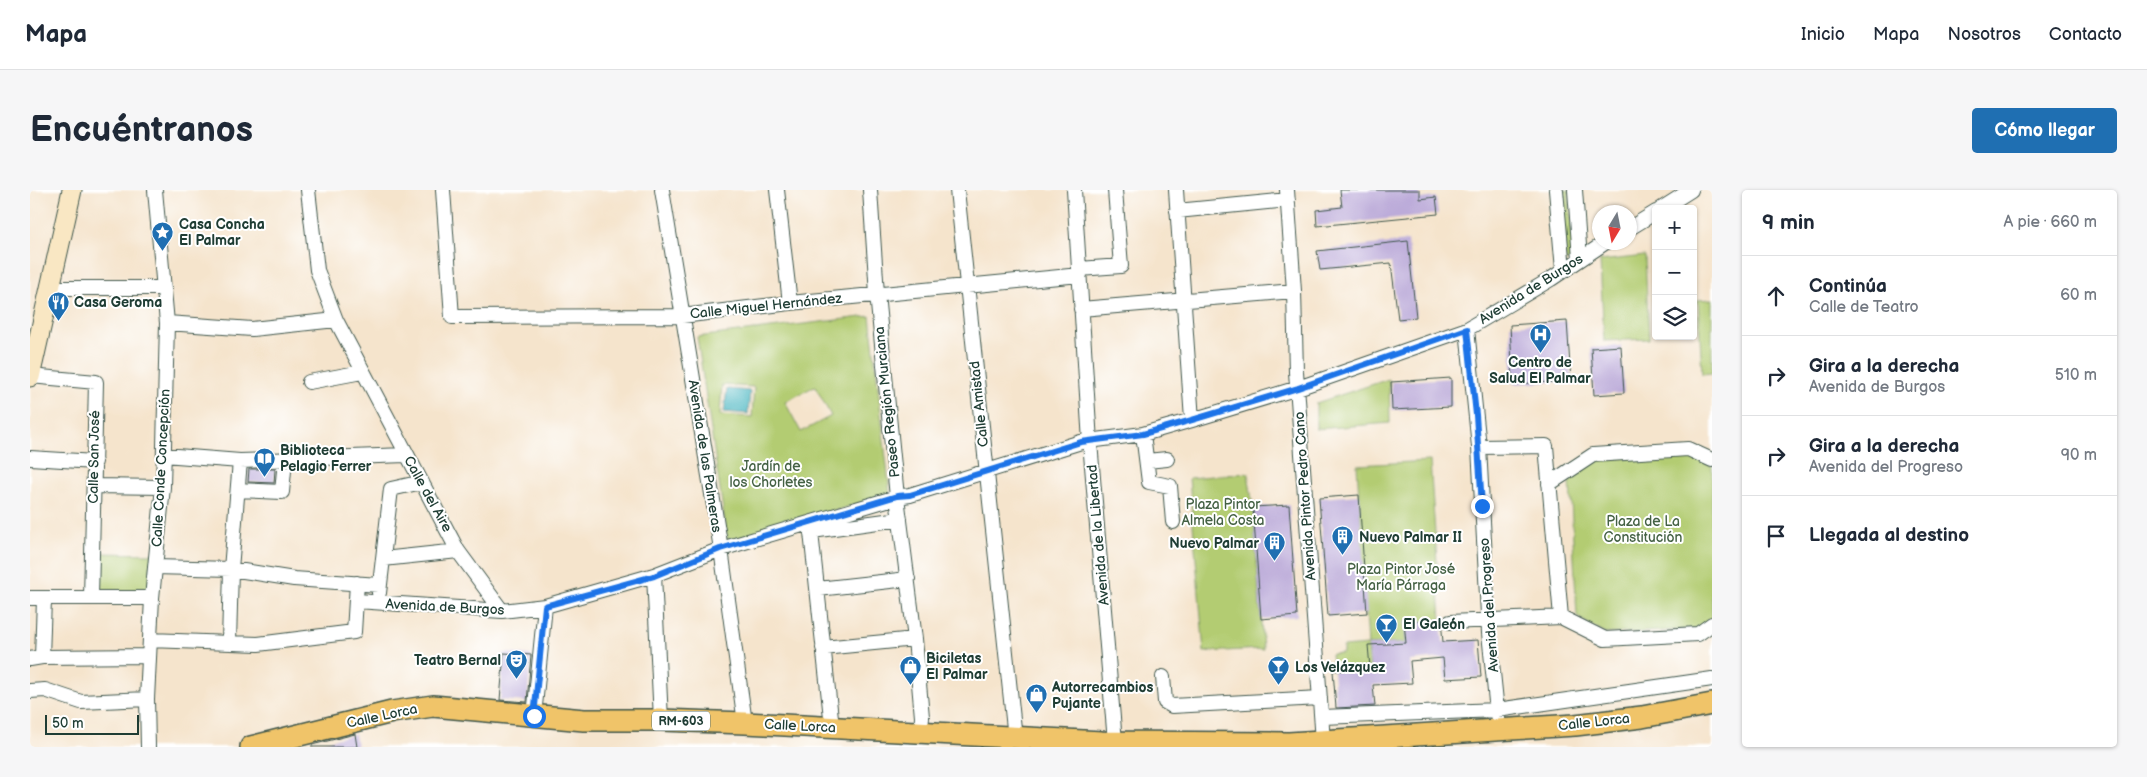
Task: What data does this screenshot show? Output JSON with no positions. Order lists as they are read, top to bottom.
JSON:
{
  "streets": {
    "main road": ["Calle Lorca", "RM-603"],
    "street": [
      "Avenida de Burgos",
      "Calle Miguel Hernández",
      "Paseo Región Murciana",
      "Calle Amistad",
      "Avenida de las Palmeras",
      "Calle San José",
      "Calle Conde Concepción",
      "Calle del Aire",
      "Avenida Pintor Pedro Cano",
      "Avenida de la Libertad",
      "Avenida del Progreso"
    ]
  },
  "crossings": [
    ["Avenida de Burgos", "Paseo Región Murciana"],
    ["Avenida de Burgos", "Calle Amistad"],
    ["Avenida de Burgos", "Avenida de las Palmeras"],
    ["Avenida de Burgos", "Calle del Aire"],
    ["Avenida de Burgos", "Avenida Pintor Pedro Cano"],
    ["Avenida de Burgos", "Avenida de la Libertad"],
    ["Avenida de Burgos", "Avenida del Progreso"],
    ["Calle Miguel Hernández", "Paseo Región Murciana"],
    ["Calle Miguel Hernández", "Calle Amistad"],
    ["Calle Miguel Hernández", "Avenida de las Palmeras"],
    ["Calle Miguel Hernández", "Avenida de la Libertad"],
    ["Paseo Región Murciana", "Calle Lorca"],
    ["Calle Amistad", "Calle Lorca"],
    ["Avenida de las Palmeras", "Calle Lorca"],
    ["Avenida Pintor Pedro Cano", "Calle Lorca"],
    ["Avenida de la Libertad", "Calle Lorca"],
    ["Avenida del Progreso", "Calle Lorca"]
  ],
  "parks": [
    "Jardín de los Chorletes",
    "Plaza Pintor Almela Costa",
    "Plaza de La Constitución",
    "Plaza Pintor José María Párraga"
  ],
  "places": {
    "place": ["Casa Concha El Palmar"],
    "restaurant": ["Casa Geroma"],
    "hospital": ["Centro de Salud El Palmar"],
    "library": ["Biblioteca Pelagio Ferrer"],
    "building": ["Nuevo Palmar II", "Nuevo Palmar"],
    "bar": ["El Galeón", "Los Velázquez"],
    "theatre": ["Teatro Bernal"],
    "shop": ["Biciletas El Palmar", "Autorrecambios Pujante"]
  },
  "scale_bar": "50 m",
  "north": "bottom",
  "page": {
    "header": "Mapa",
    "nav": [
      "Inicio",
      "Mapa",
      "Nosotros",
      "Contacto"
    ],
    "buttons": "Cómo llegar",
    "title": "Encuéntranos",
    "heading": ["9 min", "A pie · 660 m"],
    "map_buttons": ["+", "−"],
    "list": [
      ["Continúa", "Calle de Teatro", "60 m"],
      ["Gira a la derecha", "Avenida de Burgos", "510 m"],
      ["Gira a la derecha", "Avenida del Progreso", "90 m"],
      "Llegada al destino"
    ],
    "scale": "50 m"
  }
}
